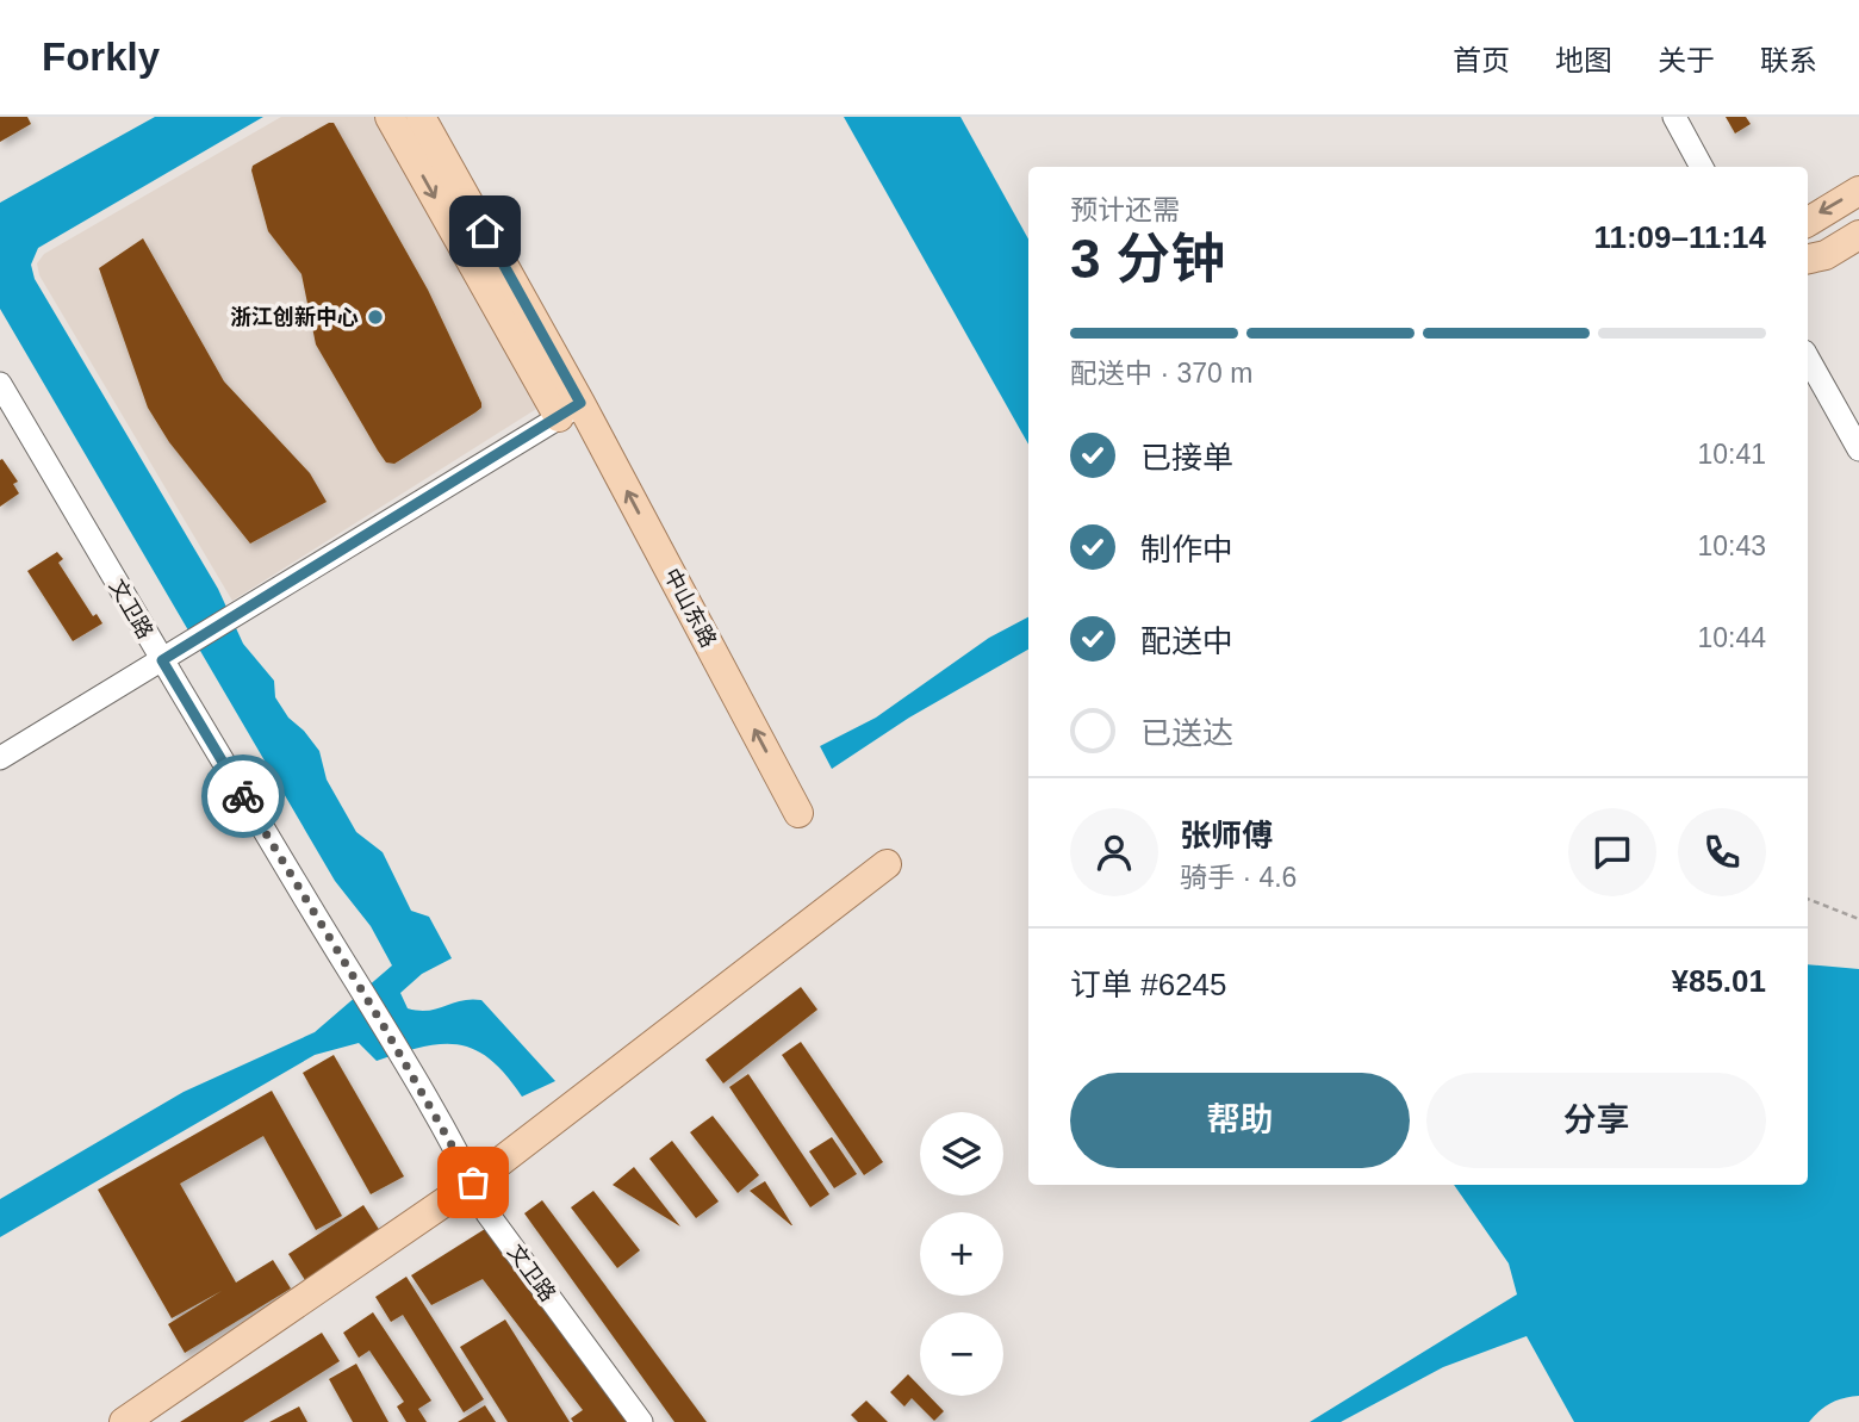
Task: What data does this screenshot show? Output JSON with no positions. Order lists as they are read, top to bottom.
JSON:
{
  "streets": {
    "main road": ["中山东路"],
    "street": ["文卫路"]
  },
  "one_way": ["中山东路"],
  "places": ["浙江创新中心"],
  "page": {
    "header": "Forkly",
    "nav": [
      "首页",
      "地图",
      "关于",
      "联系"
    ],
    "heading": ["3 分钟", "预计还需", "11:09–11:14"],
    "panel": [
      "张师傅",
      "骑手 · 4.6",
      "订单 #6245",
      "¥85.01"
    ],
    "bar": "配送中 · 370 m",
    "list": [
      ["已接单", "10:41"],
      ["制作中", "10:43"],
      ["配送中", "10:44"],
      "已送达"
    ],
    "buttons": ["帮助", "分享"],
    "map_buttons": ["+", "−"]
  }
}
